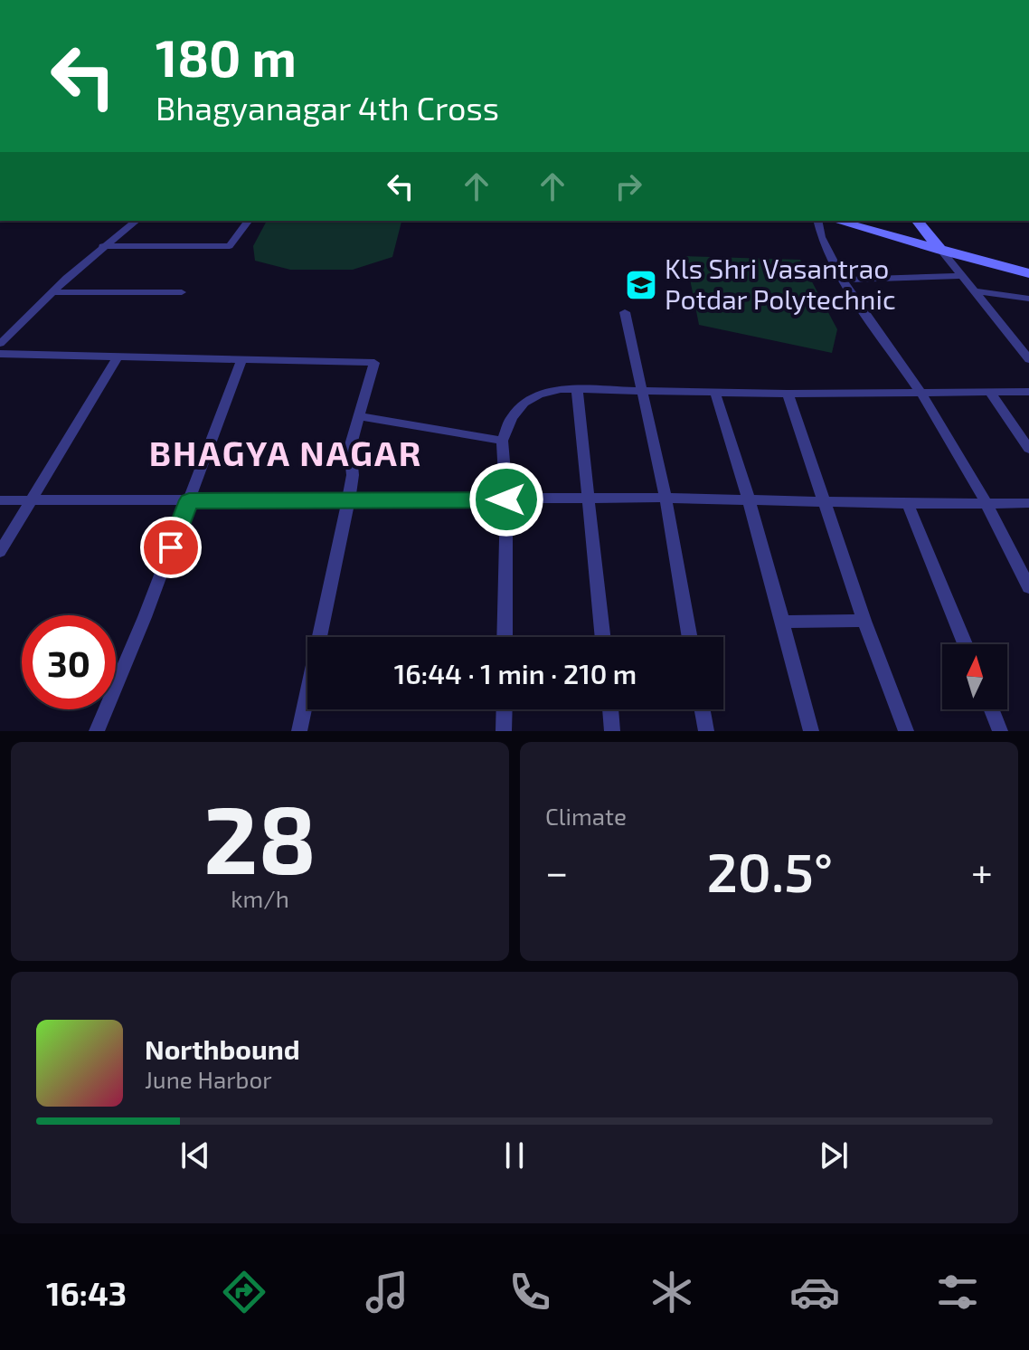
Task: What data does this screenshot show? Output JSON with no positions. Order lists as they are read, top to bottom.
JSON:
{
  "districts": ["BHAGYA NAGAR"],
  "places": {
    "school or university": ["Kls Shri Vasantrao Potdar Polytechnic"]
  },
  "north": "top",
  "page": {
    "turn": ["180 m", "Bhagyanagar 4th Cross"],
    "limit": "30",
    "trip": "16:44 · 1 min · 210 m",
    "tile": [
      ["28", "km/h"],
      "Climate"
    ],
    "heat": ["−", "20.5°", "+"],
    "song": ["Northbound", "June Harbor"],
    "tabs": "16:43"
  }
}
